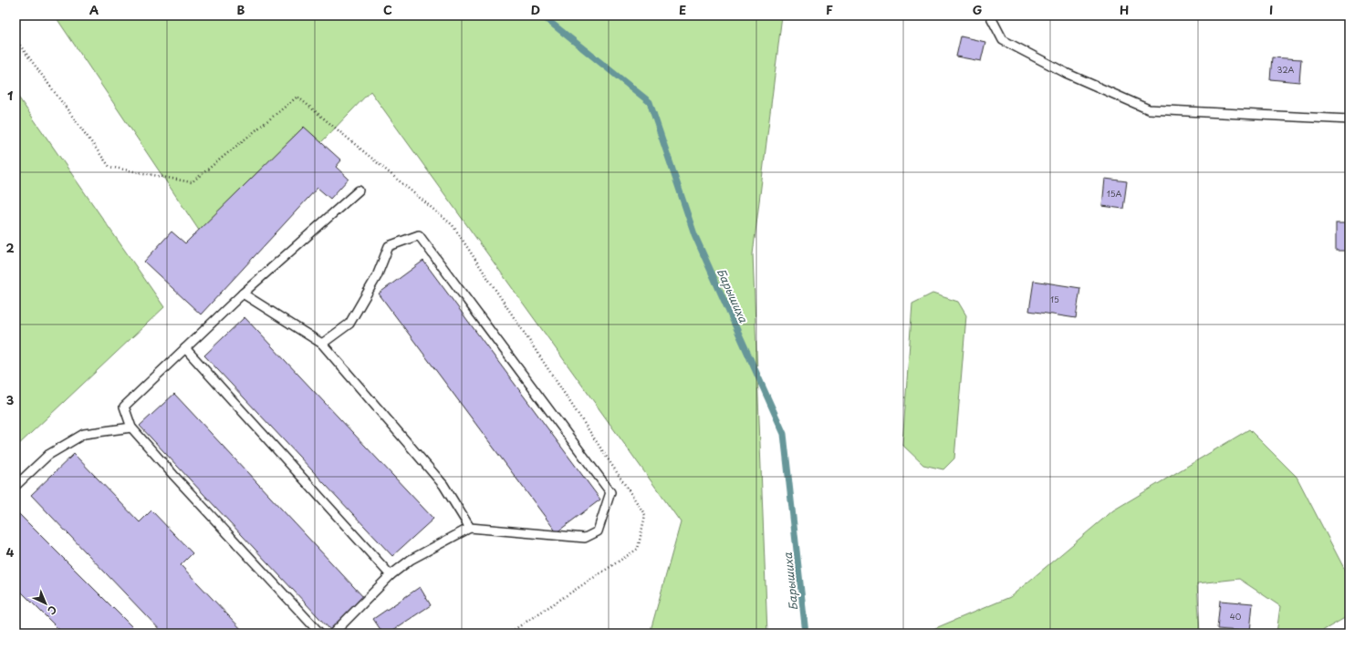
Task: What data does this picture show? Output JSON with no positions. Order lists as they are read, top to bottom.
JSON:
{
  "water": ["Барышиха"],
  "house_numbers": [
    "32А",
    "15А",
    "15",
    "40"
  ],
  "north": "bottom right",
  "grid": {
    "columns": [
      "A",
      "B",
      "C",
      "D",
      "E",
      "F",
      "G",
      "H",
      "I"
    ],
    "rows": [
      "1",
      "2",
      "3",
      "4"
    ]
  }
}
